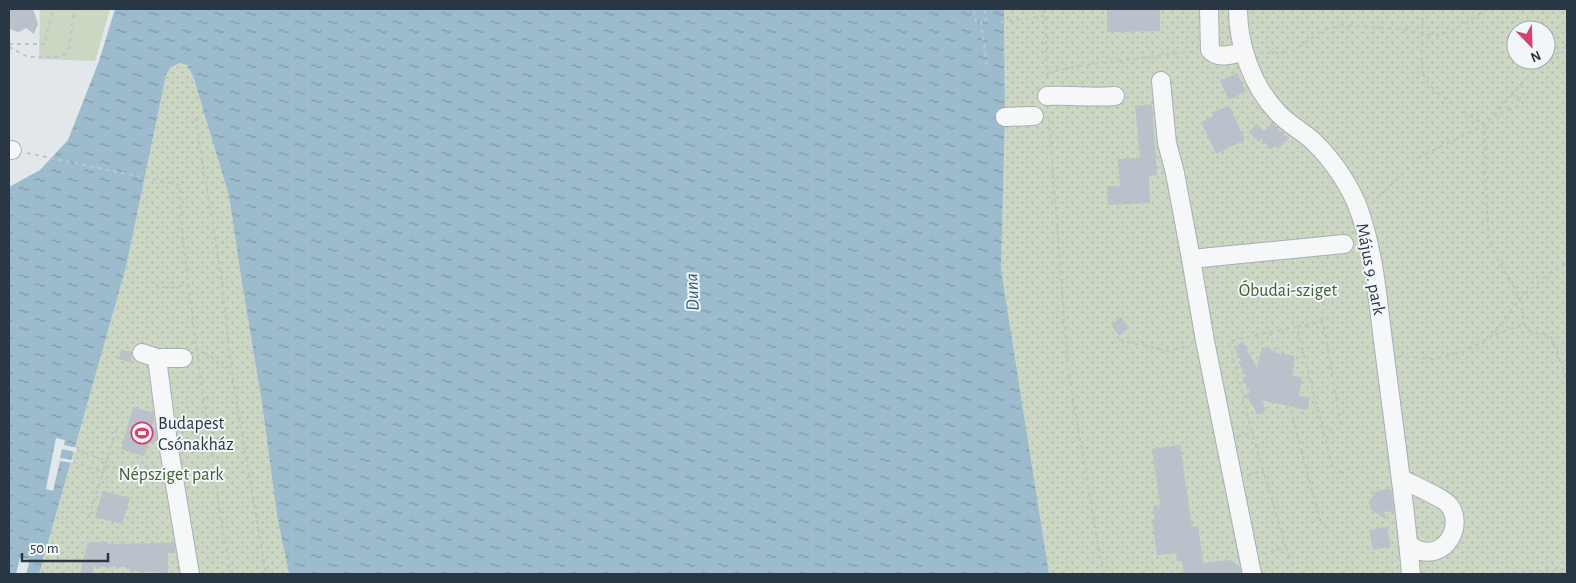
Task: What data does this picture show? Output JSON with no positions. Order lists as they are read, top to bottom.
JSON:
{
  "streets": {
    "street": ["Május 9. park"]
  },
  "water": ["Duna"],
  "parks": ["Óbudai-sziget", "Népsziget park"],
  "places": {
    "sports": ["Budapest Csónakház"]
  },
  "scale_bar": "50 m",
  "north": "bottom right"
}
